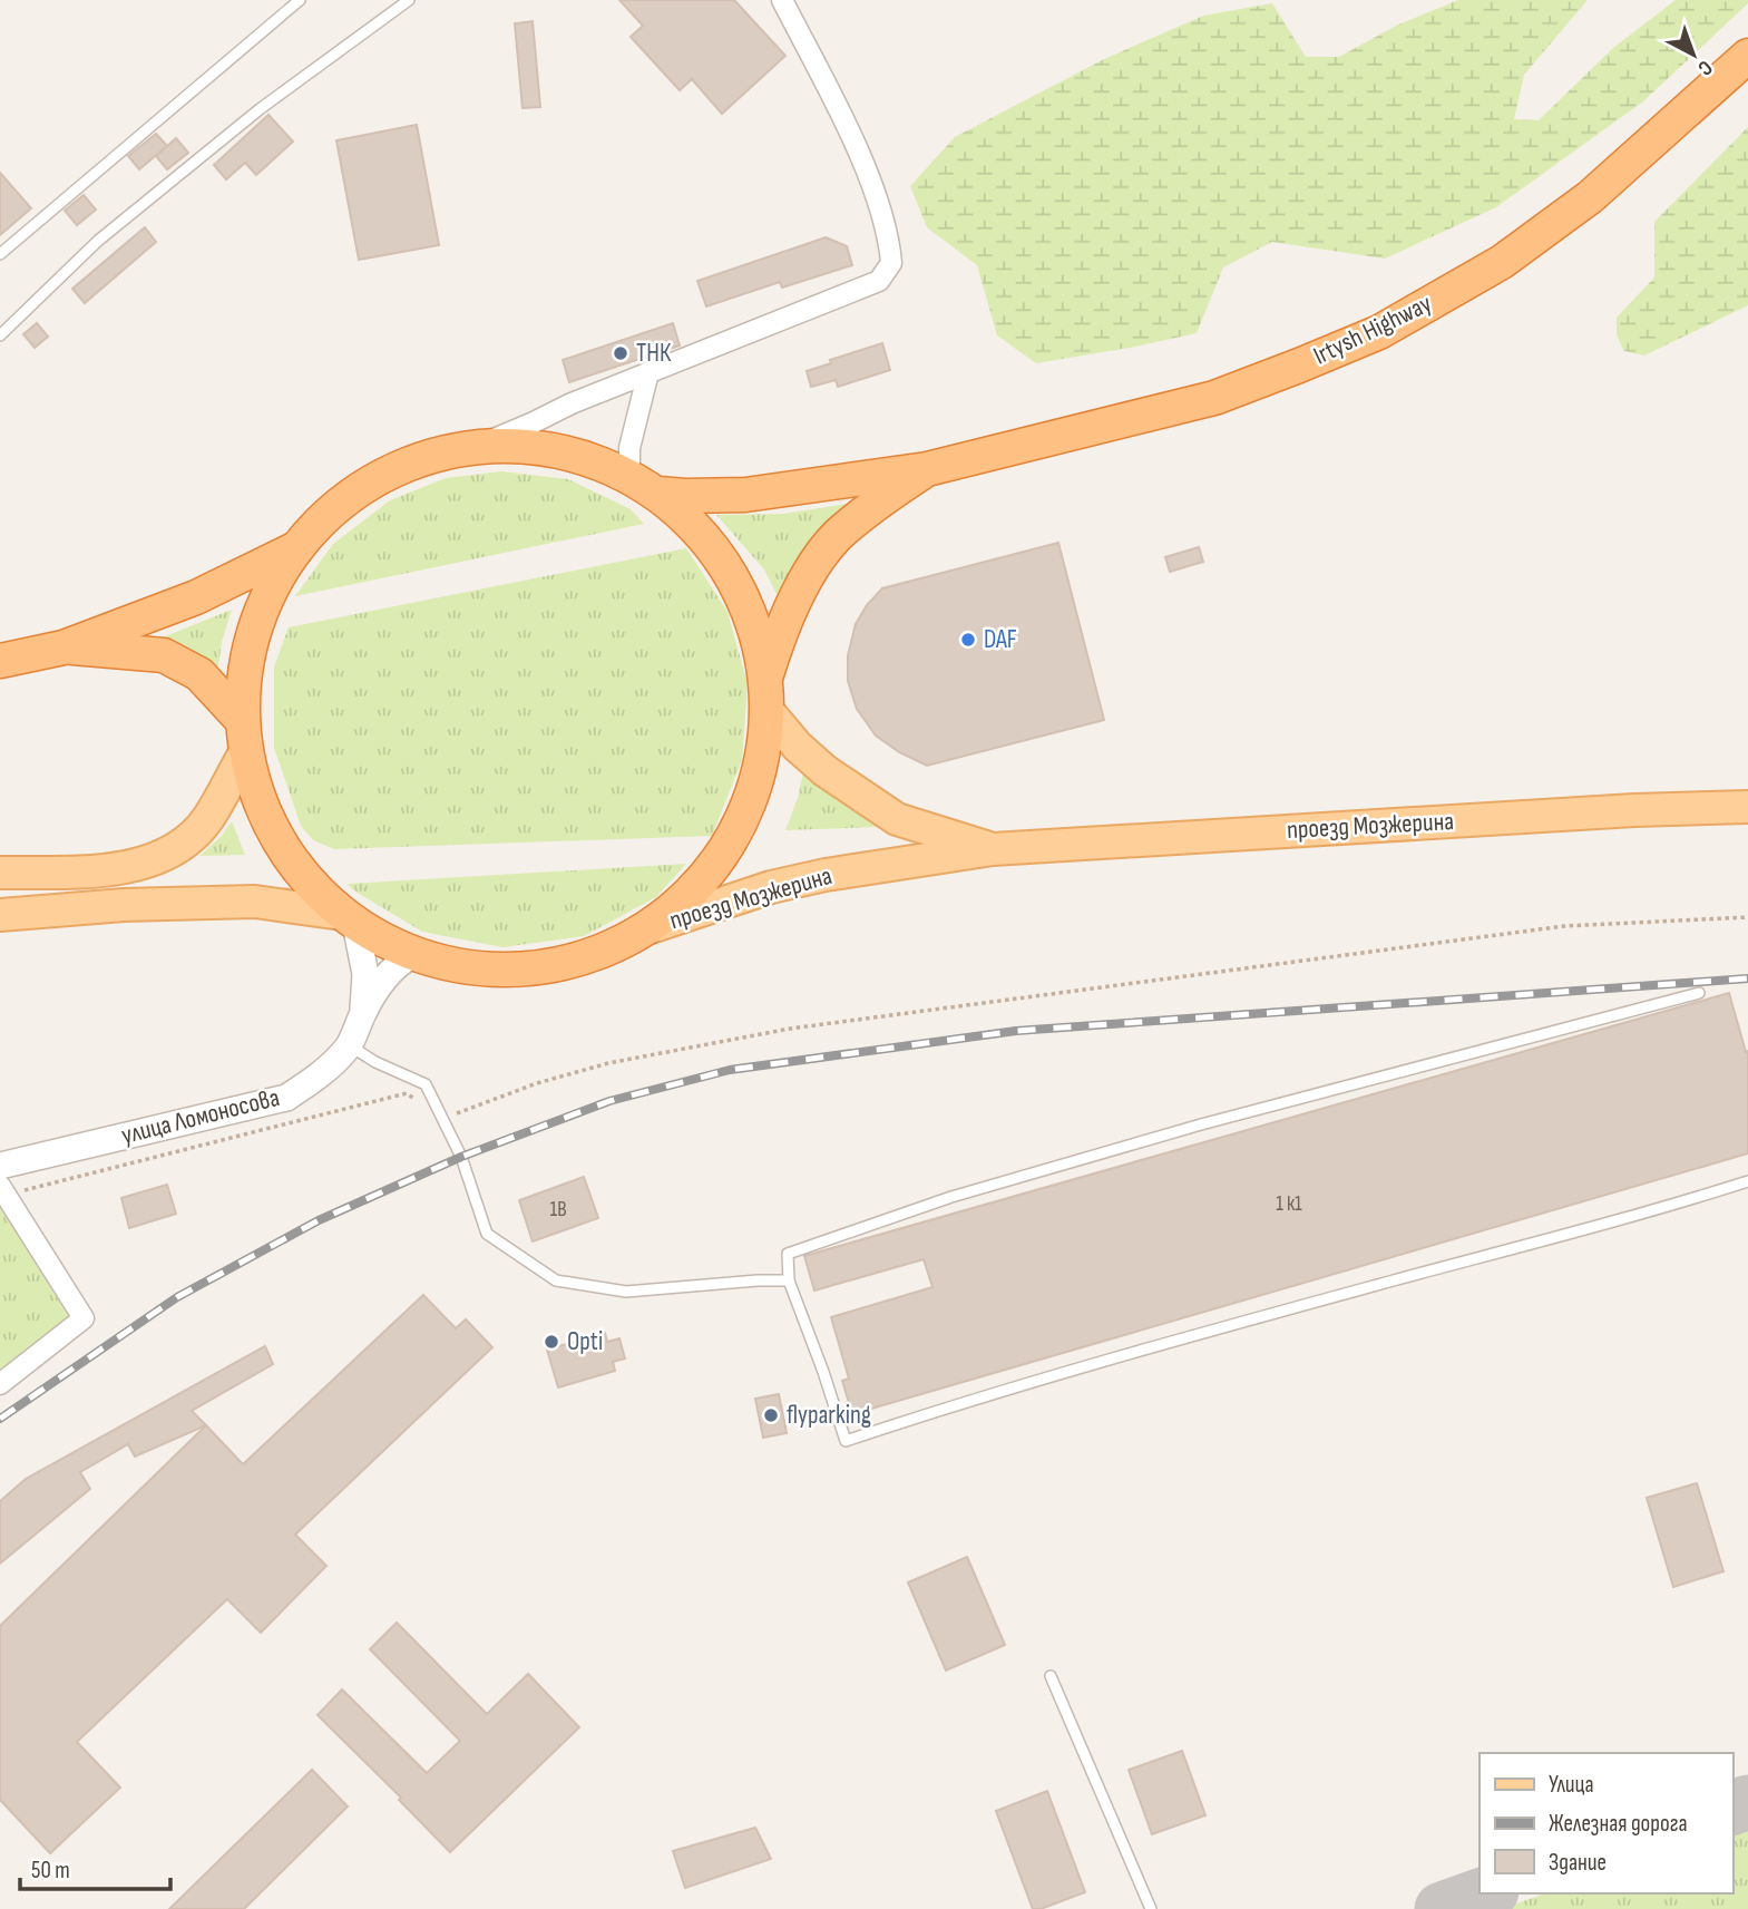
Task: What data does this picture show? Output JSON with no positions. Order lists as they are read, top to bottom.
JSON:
{
  "streets": {
    "highway": ["Irtysh Highway"],
    "main road": ["проезд Мозжерина"],
    "street": ["улица Ломоносова"]
  },
  "places": [
    "ТНК",
    "DAF",
    "Opti",
    "flyparking"
  ],
  "house_numbers": ["1 к1", "1В"],
  "legend": ["Улица", "Железная дорога", "Здание"],
  "scale_bar": "50 m",
  "north": "bottom right"
}
